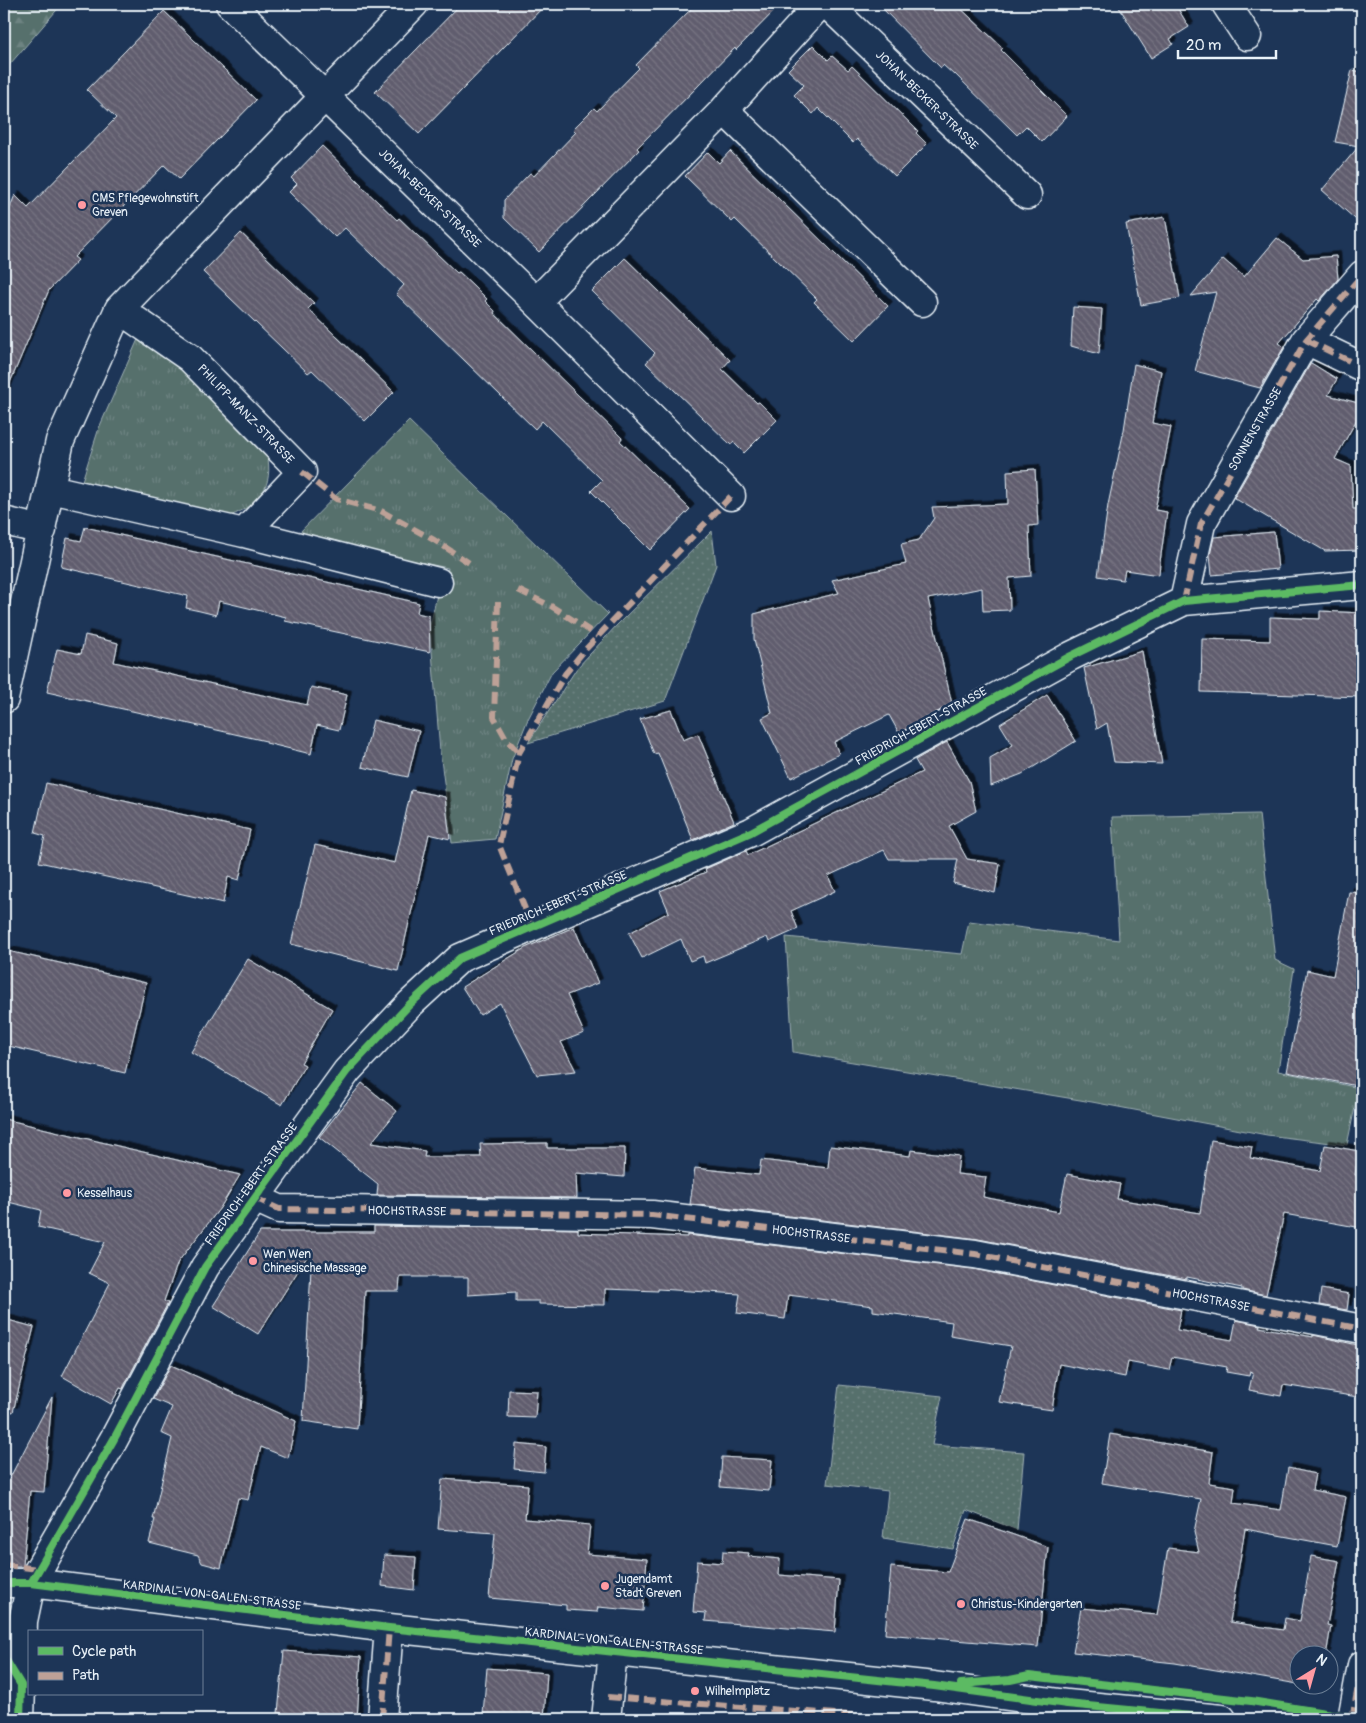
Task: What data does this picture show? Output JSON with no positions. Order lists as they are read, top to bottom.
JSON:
{
  "streets": {
    "street": [
      "JOHAN-BECKER-STRASSE",
      "PHILIPP-MANZ-STRASSE",
      "SONNENSTRASSE",
      "FRIEDRICH-EBERT-STRASSE",
      "HOCHSTRASSE",
      "KARDINAL-VON-GALEN-STRASSE"
    ]
  },
  "crossings": [
    ["SONNENSTRASSE", "FRIEDRICH-EBERT-STRASSE"],
    ["FRIEDRICH-EBERT-STRASSE", "HOCHSTRASSE"],
    ["FRIEDRICH-EBERT-STRASSE", "KARDINAL-VON-GALEN-STRASSE"]
  ],
  "places": [
    "CMS Pflegewohnstift Greven",
    "Kesselhaus",
    "Wen Wen Chinesische Massage",
    "Jugendamt Stadt Greven",
    "Christus-Kindergarten",
    "Wilhelmplatz"
  ],
  "legend": ["Cycle path", "Path"],
  "scale_bar": "20 m",
  "north": "top right"
}
